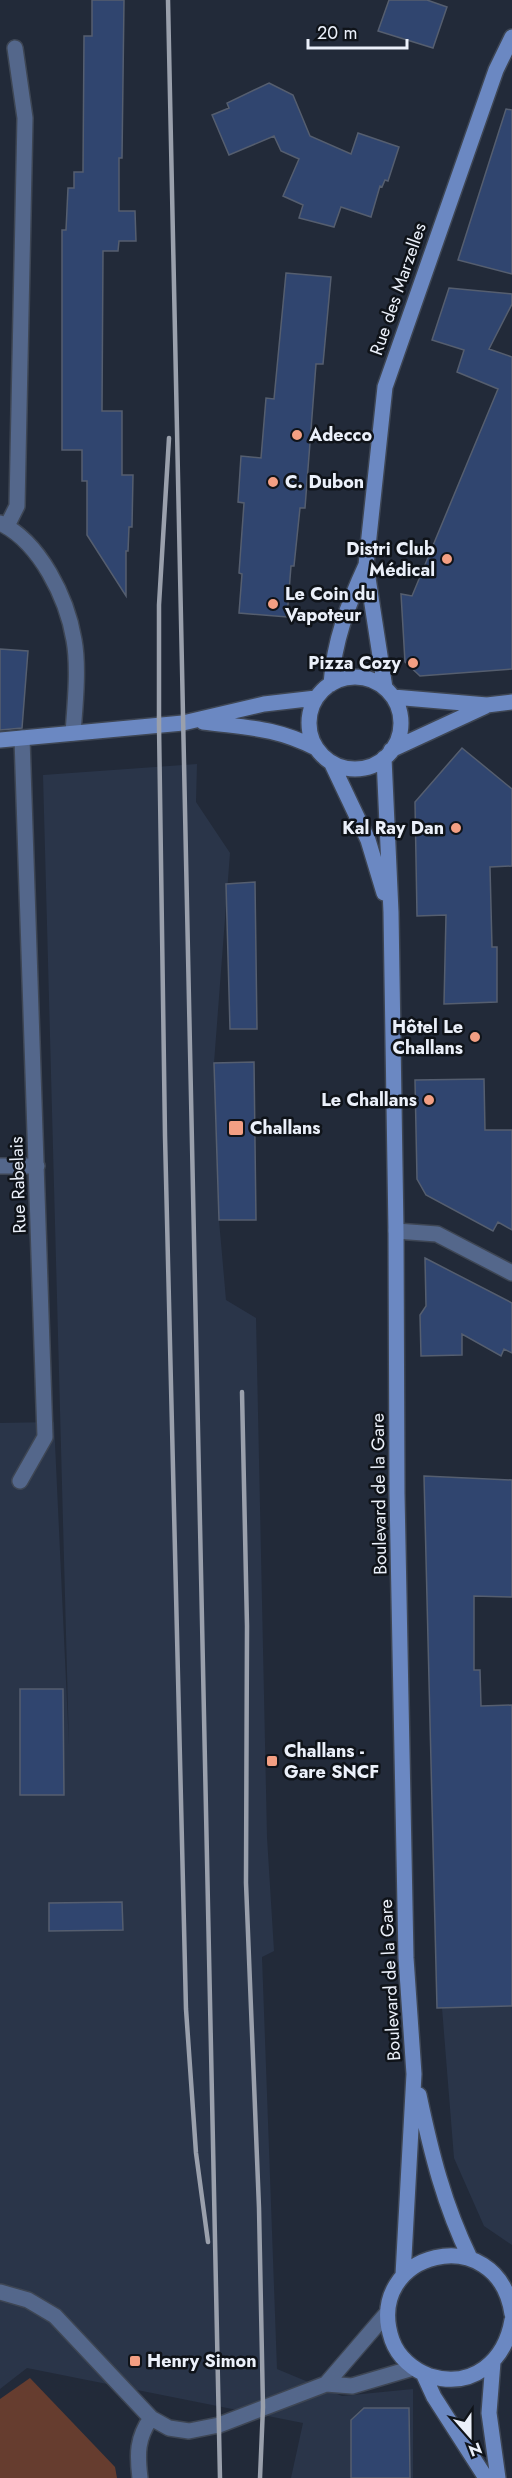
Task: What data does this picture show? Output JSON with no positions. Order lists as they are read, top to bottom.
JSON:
{
  "streets": {
    "main road": ["Rue des Marzelles", "Boulevard de la Gare"],
    "street": ["Rue Rabelais"]
  },
  "crossings": [
    ["Rue des Marzelles", "Boulevard de la Gare"]
  ],
  "places": {
    "other": [
      "Adecco",
      "C. Dubon",
      "Distri Club Médical",
      "Le Coin du Vapoteur",
      "Pizza Cozy",
      "Kal Ray Dan",
      "Hôtel Le Challans",
      "Le Challans"
    ],
    "transit": ["Challans", "Challans - Gare SNCF", "Henry Simon"]
  },
  "scale_bar": "20 m",
  "north": "bottom"
}
